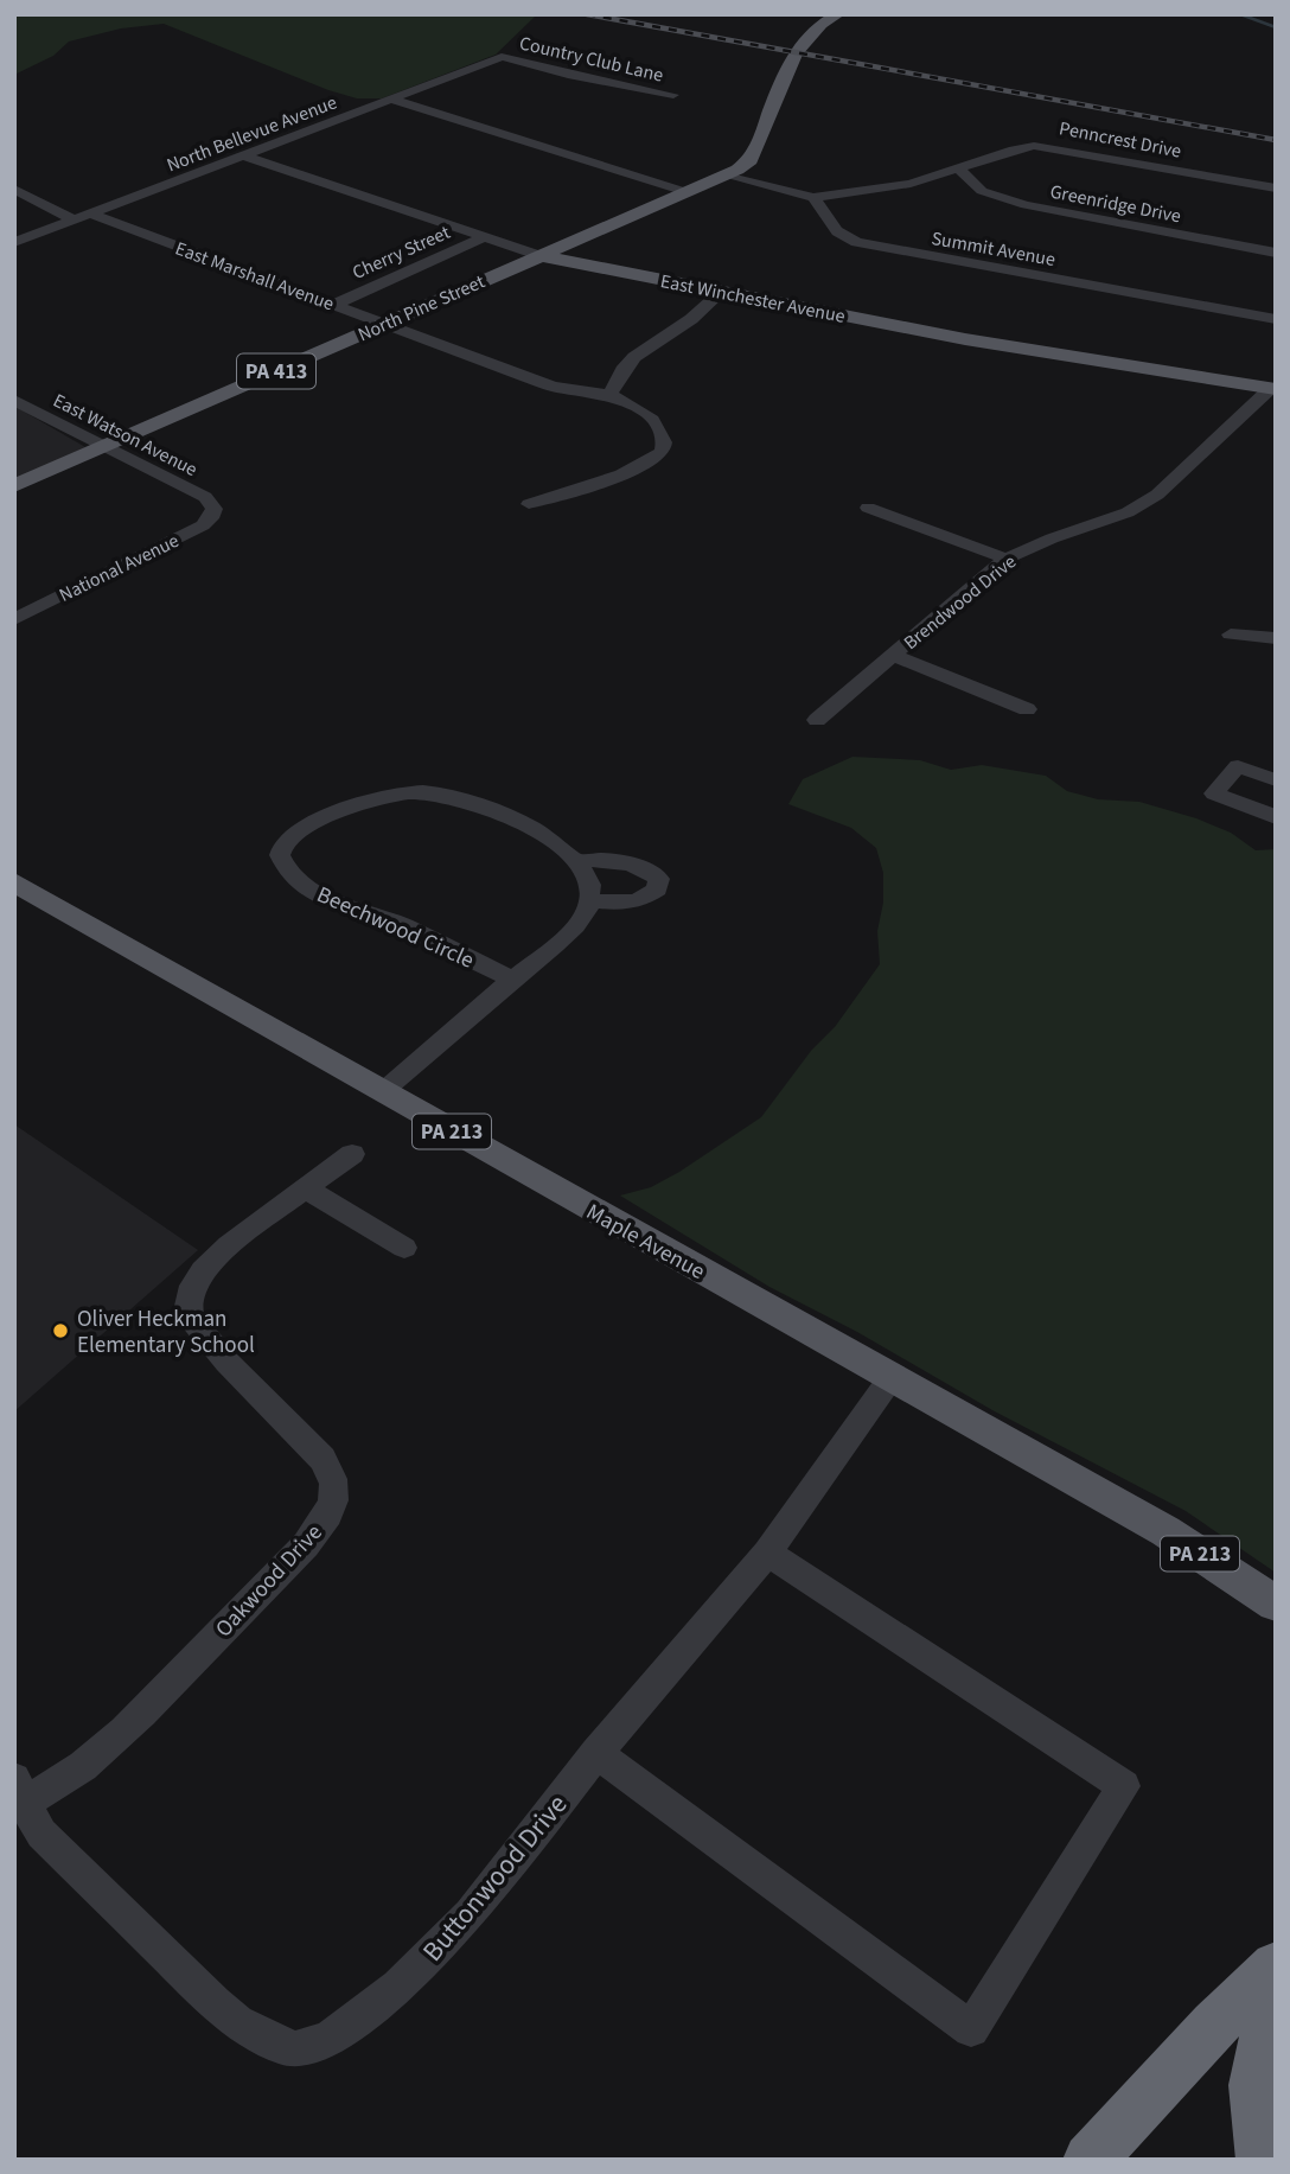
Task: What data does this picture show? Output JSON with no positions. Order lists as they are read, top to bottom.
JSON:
{
  "streets": {
    "main road": [
      "East Winchester Avenue",
      "North Pine Street",
      "PA 413",
      "PA 213",
      "Maple Avenue"
    ],
    "street": [
      "Country Club Lane",
      "North Bellevue Avenue",
      "Penncrest Drive",
      "Greenridge Drive",
      "Summit Avenue",
      "Cherry Street",
      "East Marshall Avenue",
      "East Watson Avenue",
      "National Avenue",
      "Brendwood Drive",
      "Beechwood Circle",
      "Oakwood Drive",
      "Buttonwood Drive"
    ]
  },
  "crossings": [
    ["Country Club Lane", "North Bellevue Avenue"],
    ["North Bellevue Avenue", "East Marshall Avenue"],
    ["North Bellevue Avenue", "East Winchester Avenue"],
    ["Penncrest Drive", "Greenridge Drive"],
    ["Penncrest Drive", "Summit Avenue"],
    ["Cherry Street", "East Marshall Avenue"],
    ["Cherry Street", "East Winchester Avenue"],
    ["East Marshall Avenue", "North Pine Street"],
    ["East Winchester Avenue", "North Pine Street"],
    ["East Winchester Avenue", "Brendwood Drive"],
    ["North Pine Street", "East Watson Avenue"],
    ["East Watson Avenue", "National Avenue"],
    ["Maple Avenue", "Buttonwood Drive"],
    ["Oakwood Drive", "Buttonwood Drive"]
  ],
  "places": ["Oliver Heckman Elementary School"]
}
